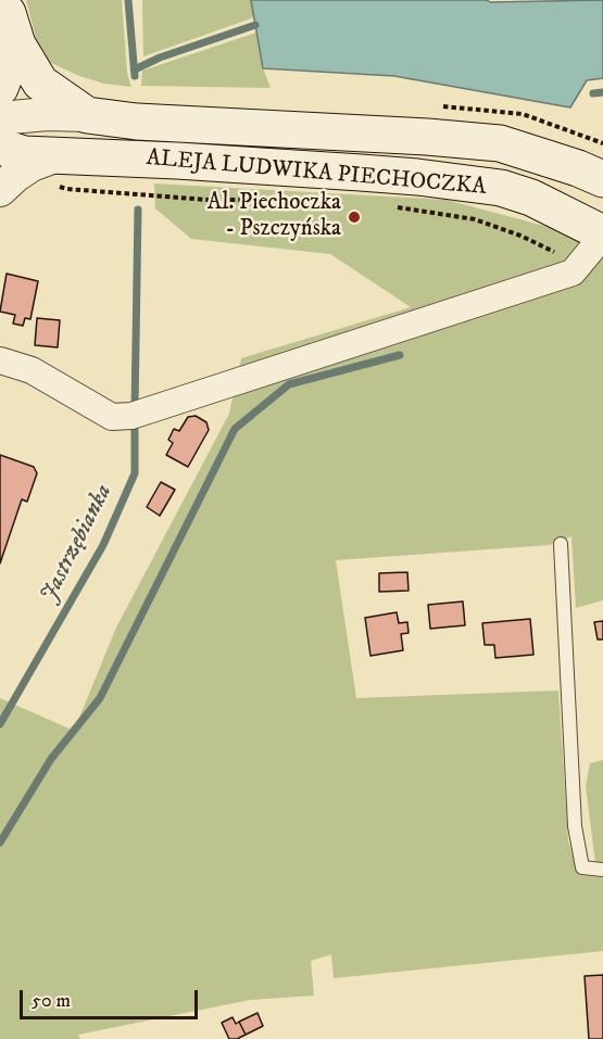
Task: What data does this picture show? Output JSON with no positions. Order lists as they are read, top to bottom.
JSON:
{
  "streets": {
    "main road": ["ALEJA LUDWIKA PIECHOCZKA"]
  },
  "water": ["Jastrzębianka"],
  "places": ["Al. Piechoczka - Pszczyńska"],
  "scale_bar": "50 m"
}
